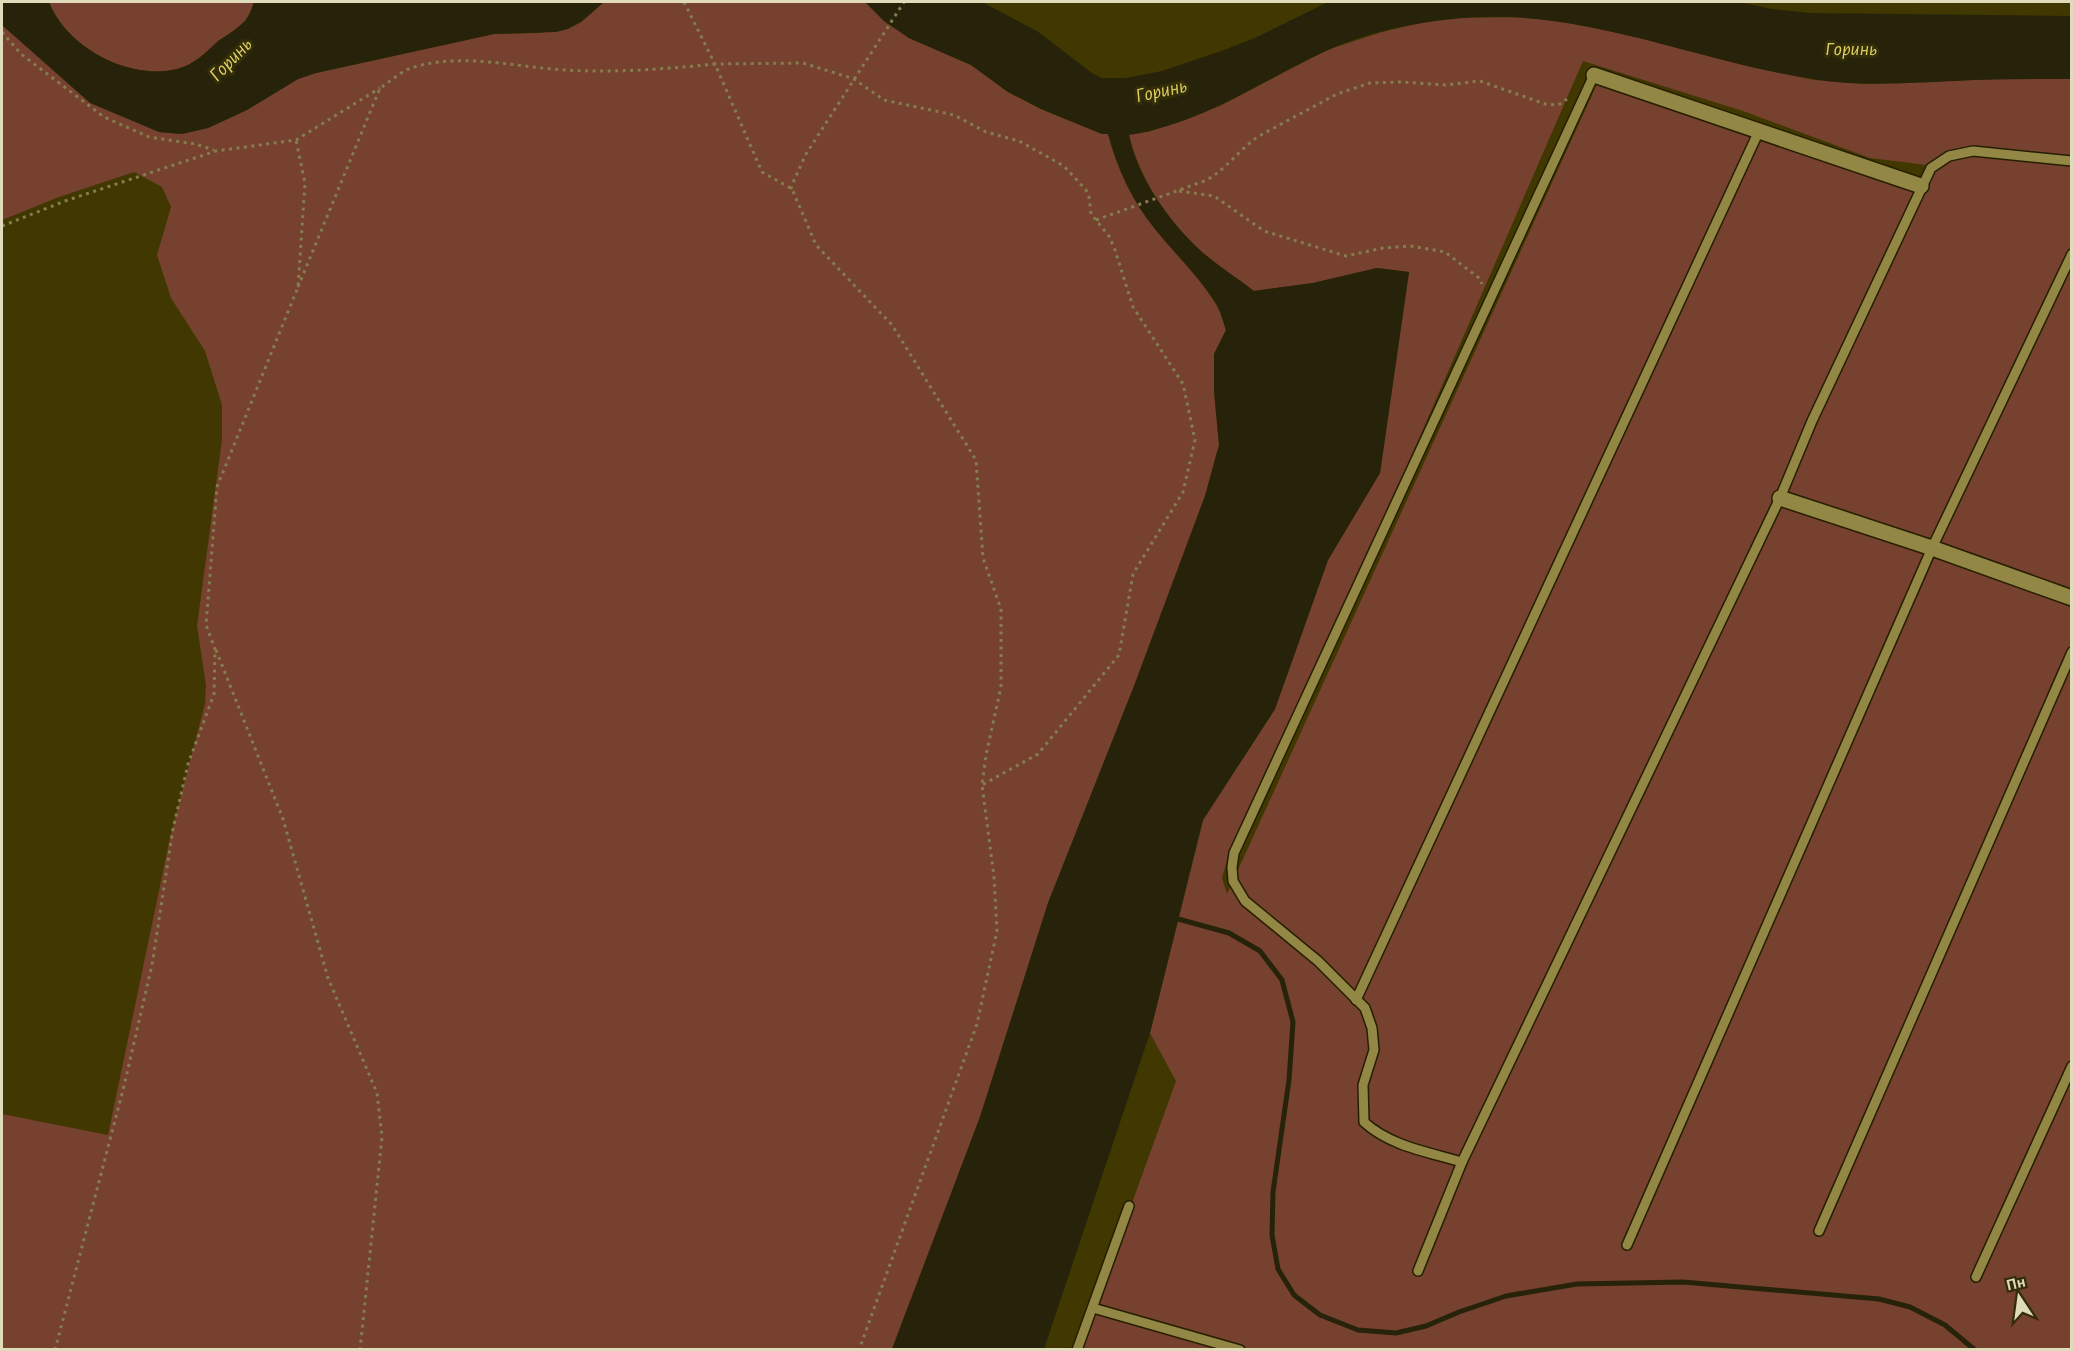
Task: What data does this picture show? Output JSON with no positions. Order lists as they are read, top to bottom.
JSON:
{
  "water": ["Горинь"],
  "north": "top"
}
